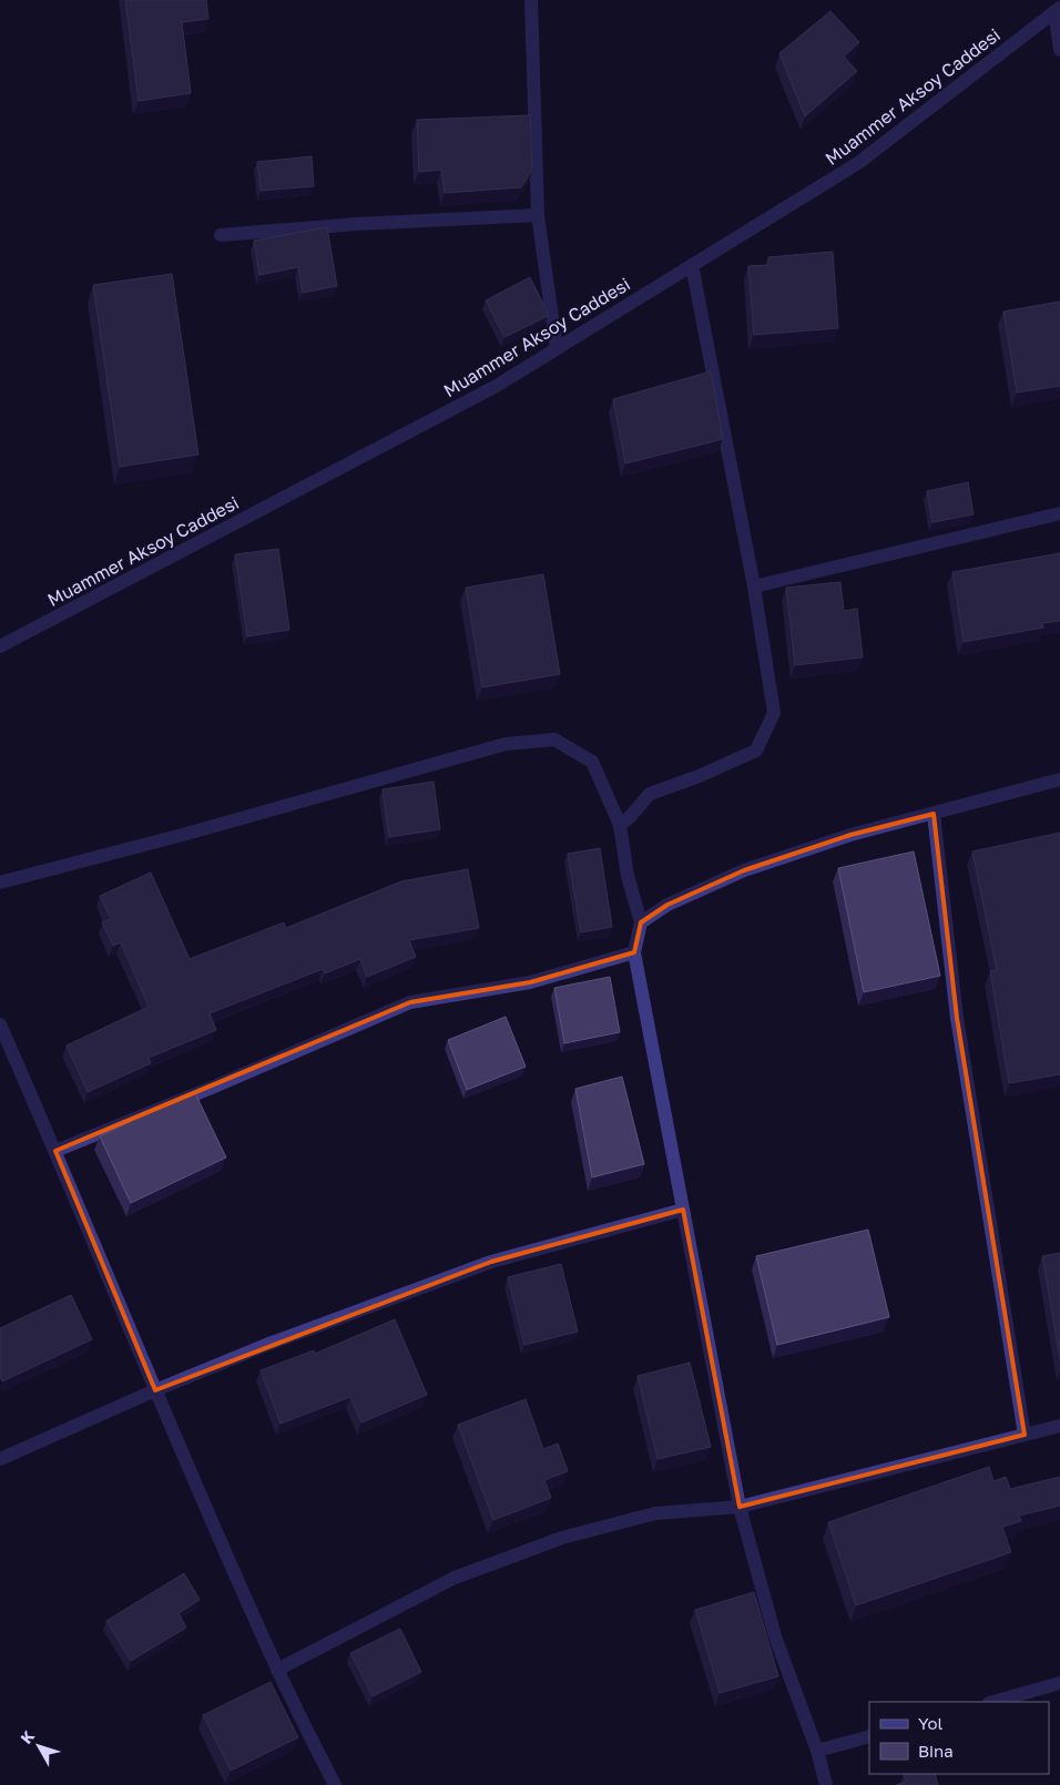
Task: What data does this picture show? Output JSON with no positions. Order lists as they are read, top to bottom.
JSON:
{
  "streets": {
    "street": ["Muammer Aksoy Caddesi"]
  },
  "legend": ["Yol", "Bina"],
  "north": "top left"
}
